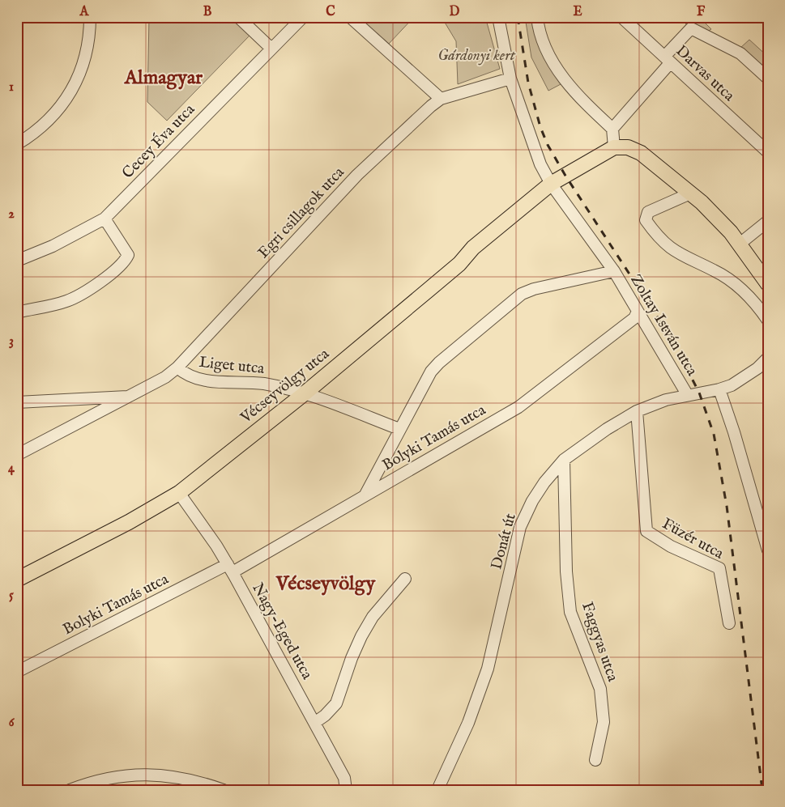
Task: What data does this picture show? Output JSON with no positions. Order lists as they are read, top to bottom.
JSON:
{
  "streets": {
    "main road": ["Vécseyvölgy utca"],
    "street": [
      "Darvas utca",
      "Cecey Éva utca",
      "Egri csillagok utca",
      "Zoltay István utca",
      "Liget utca",
      "Bolyki Tamás utca",
      "Füzér utca",
      "Donát út",
      "Nagy-Eged utca",
      "Faggyas utca"
    ]
  },
  "crossings": [
    ["Egri csillagok utca", "Liget utca"],
    ["Zoltay István utca", "Bolyki Tamás utca"],
    ["Zoltay István utca", "Donát út"],
    ["Liget utca", "Vécseyvölgy utca"],
    ["Vécseyvölgy utca", "Nagy-Eged utca"],
    ["Bolyki Tamás utca", "Nagy-Eged utca"],
    ["Füzér utca", "Donát út"],
    ["Donát út", "Faggyas utca"]
  ],
  "districts": ["Almagyar", "Vécseyvölgy"],
  "parks": ["Gárdonyi kert"],
  "grid": {
    "columns": [
      "A",
      "B",
      "C",
      "D",
      "E",
      "F"
    ],
    "rows": [
      "1",
      "2",
      "3",
      "4",
      "5",
      "6"
    ]
  }
}
